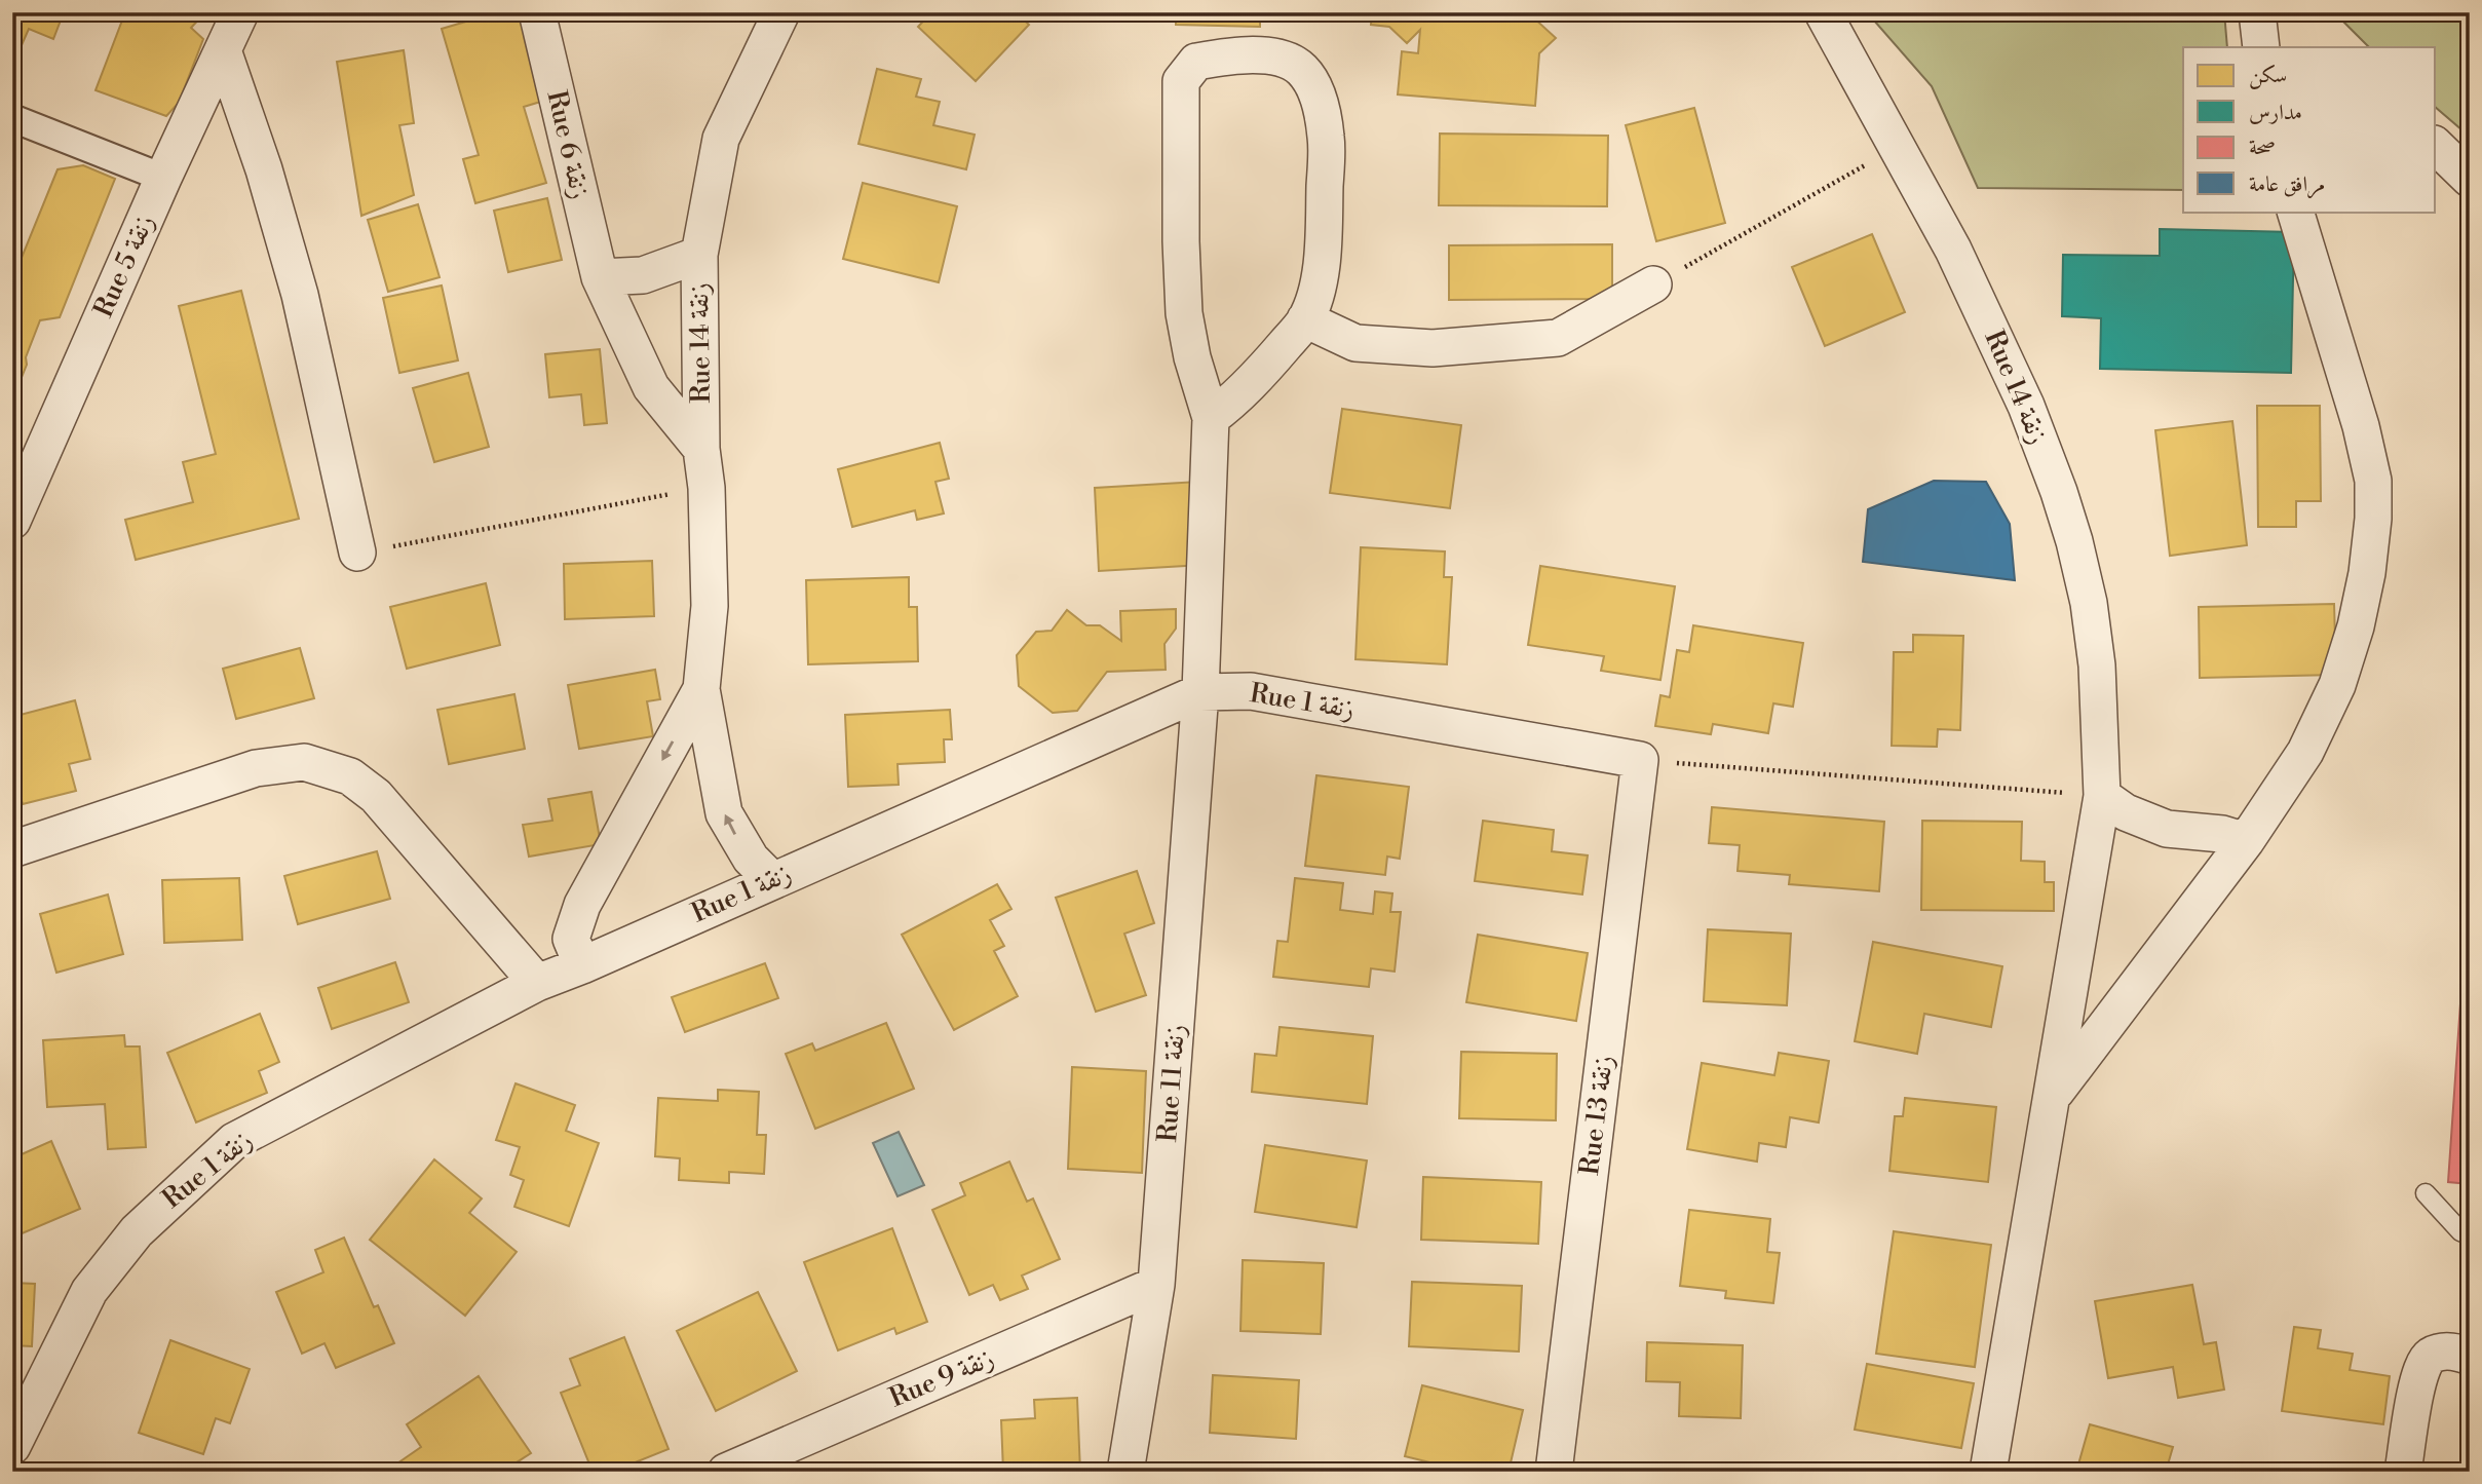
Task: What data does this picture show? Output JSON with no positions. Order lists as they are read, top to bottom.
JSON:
{
  "streets": {
    "street": [
      "Rue 6 زنقة",
      "Rue 5 زنقة",
      "Rue 14 زنقة",
      "Rue 1 زنقة",
      "Rue 11 زنقة",
      "Rue 13 زنقة",
      "Rue 9 زنقة"
    ]
  },
  "crossings": [
    ["Rue 6 زنقة", "Rue 14 زنقة"],
    ["Rue 14 زنقة", "Rue 1 زنقة"],
    ["Rue 1 زنقة", "Rue 11 زنقة"],
    ["Rue 1 زنقة", "Rue 13 زنقة"],
    ["Rue 11 زنقة", "Rue 9 زنقة"]
  ],
  "legend": [
    "سكن",
    "مدارس",
    "صحة",
    "مرافق عامة"
  ]
}
